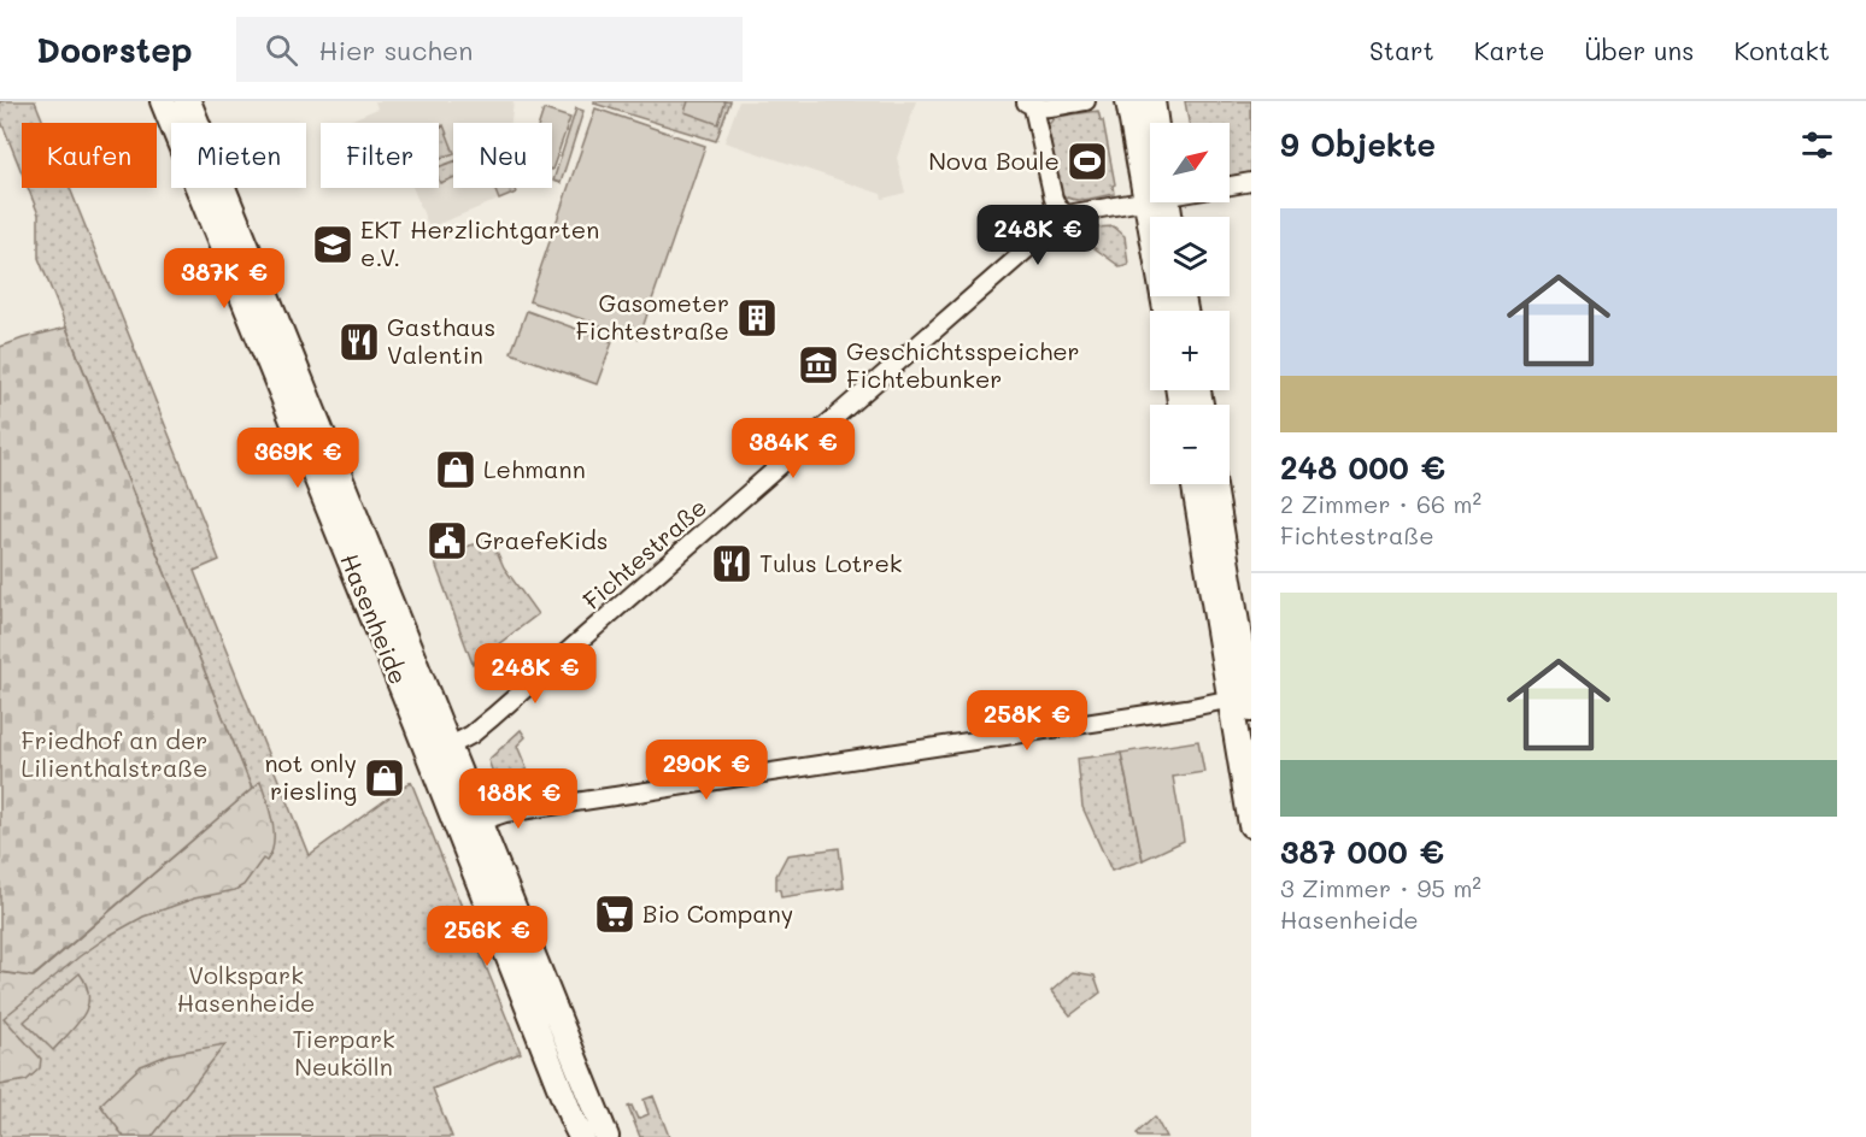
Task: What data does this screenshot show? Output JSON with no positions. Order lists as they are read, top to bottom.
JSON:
{
  "streets": {
    "main road": ["Hasenheide"],
    "street": ["Fichtestraße"]
  },
  "crossings": [
    ["Fichtestraße", "Hasenheide"]
  ],
  "parks": ["Friedhof an der Lilienthalstraße", "Volkspark Hasenheide", "Tierpark Neukölln"],
  "places": {
    "sports": ["Nova Boule"],
    "school or university": ["EKT Herzlichtgarten e.V."],
    "building": ["Gasometer Fichtestraße"],
    "restaurant": ["Gasthaus Valentin", "Tulus Lotrek"],
    "museum": ["Geschichtsspeicher Fichtebunker"],
    "shop": ["Lehmann", "not only riesling"],
    "public building": ["GraefeKids"],
    "supermarket": ["Bio Company"]
  },
  "north": "top right",
  "page": {
    "header": "Doorstep",
    "search": "Hier suchen",
    "nav": [
      "Start",
      "Karte",
      "Über uns",
      "Kontakt"
    ],
    "heading": "9 Objekte",
    "map_buttons": ["+", "−"],
    "chip": [
      "Kaufen",
      "Mieten",
      "Filter",
      "Neu"
    ],
    "list": [
      {
        "name": "248 000 €",
        "note": "2 Zimmer · 66 m² · Fichtestraße"
      },
      {
        "name": "387 000 €",
        "note": "3 Zimmer · 95 m² · Hasenheide"
      }
    ],
    "price": [
      "248K €",
      "387K €",
      "384K €",
      "369K €",
      "248K €",
      "258K €",
      "290K €",
      "188K €",
      "256K €"
    ]
  }
}
